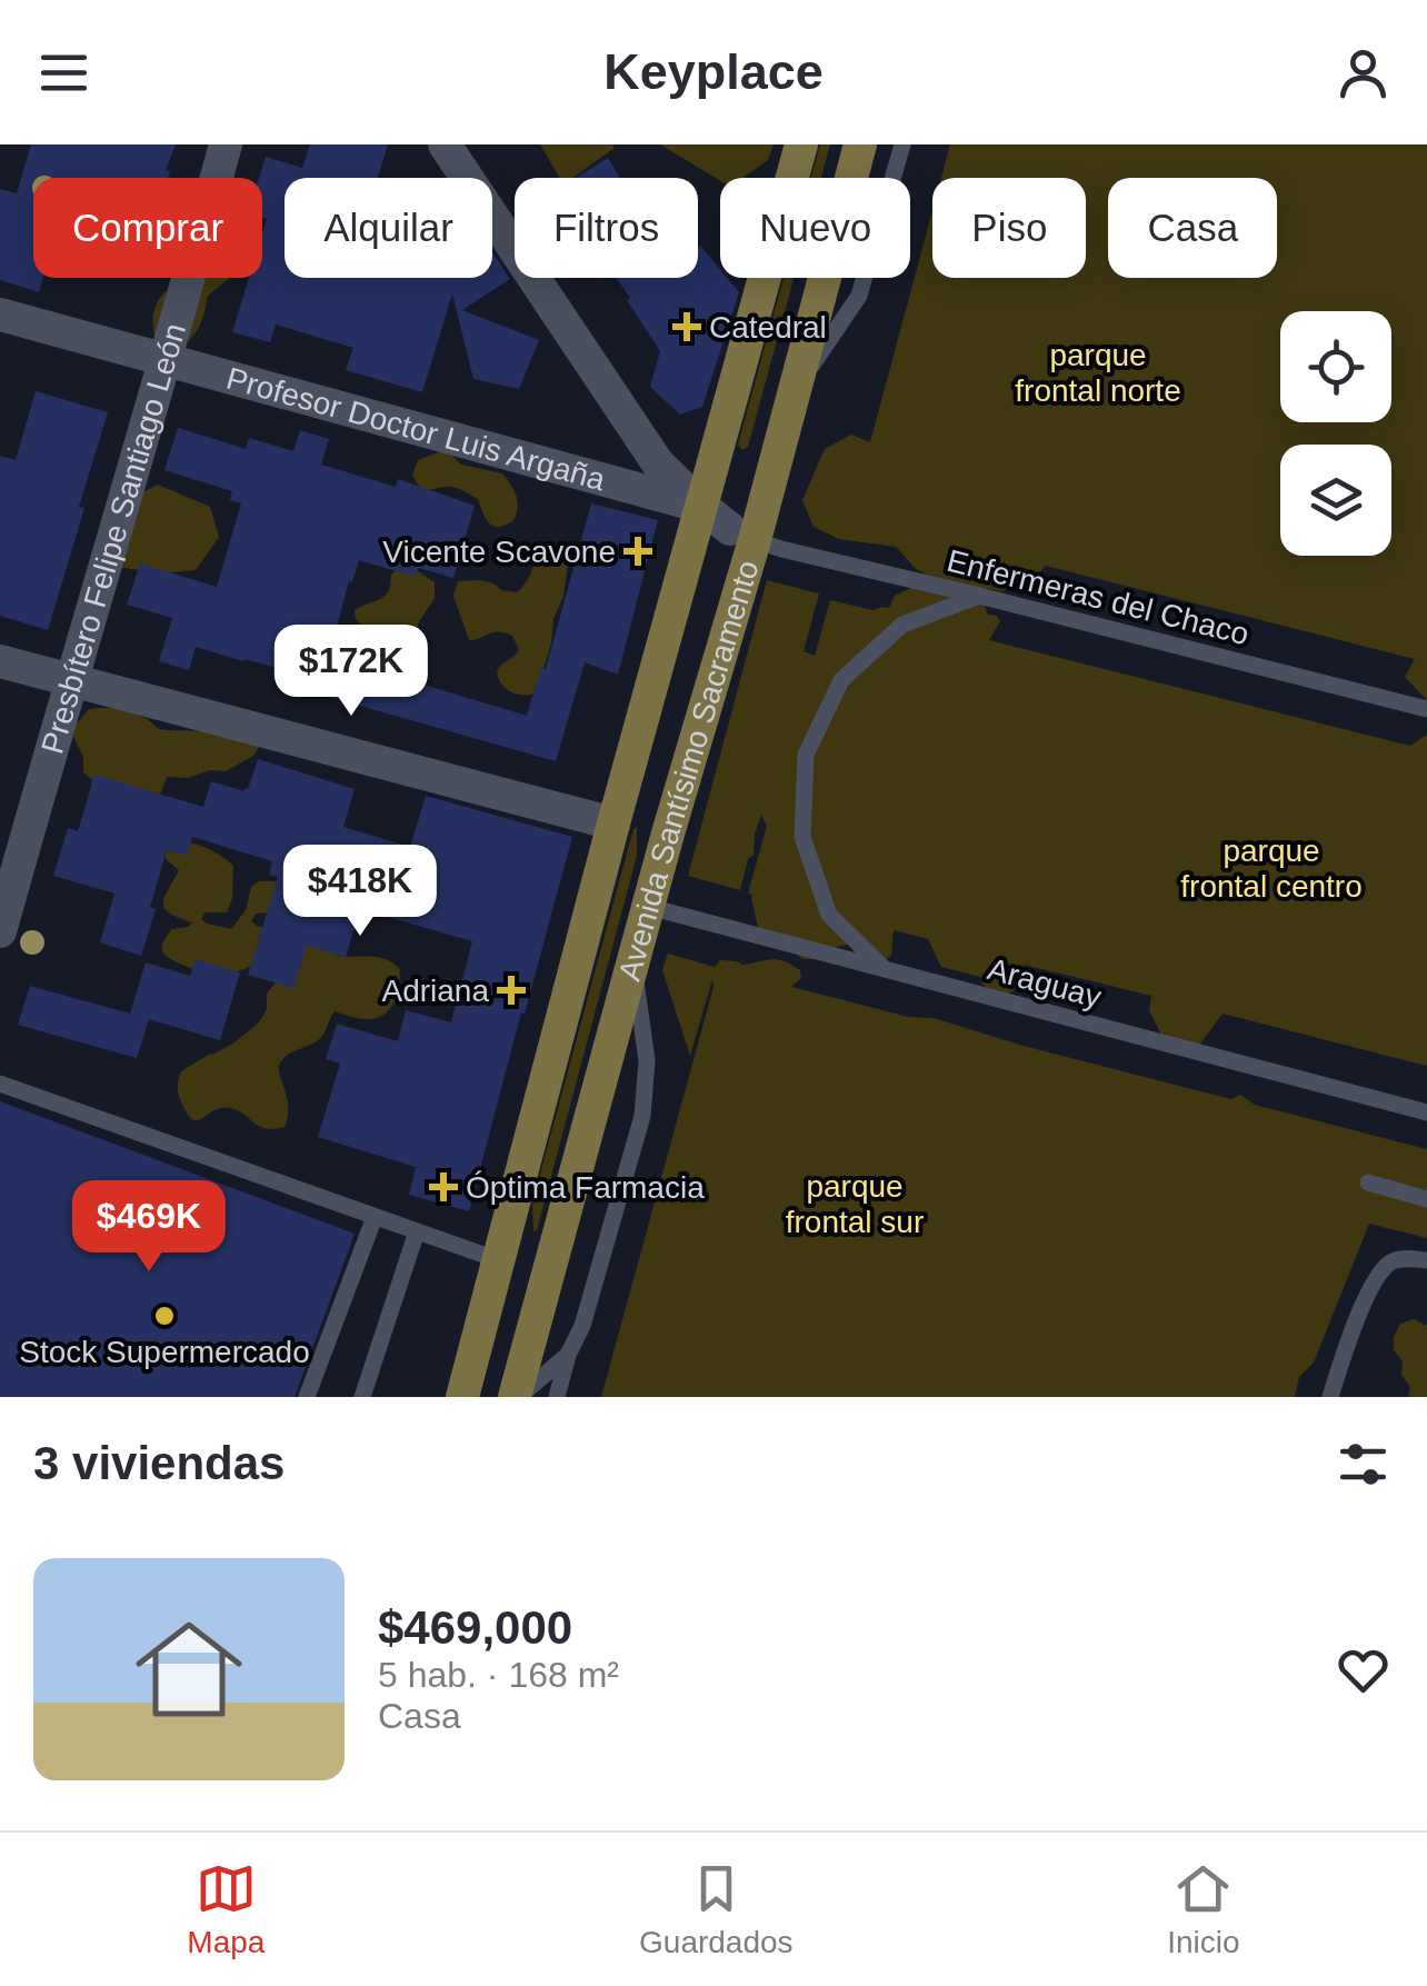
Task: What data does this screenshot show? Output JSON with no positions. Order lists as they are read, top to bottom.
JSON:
{
  "streets": {
    "main road": ["Avenida Santísimo Sacramento"],
    "street": ["Profesor Doctor Luis Argaña", "Presbítero Felipe Santiago León"],
    "lane": ["Enfermeras del Chaco", "Araguay"]
  },
  "crossings": [
    ["Profesor Doctor Luis Argaña", "Presbítero Felipe Santiago León"],
    ["Profesor Doctor Luis Argaña", "Avenida Santísimo Sacramento"],
    ["Enfermeras del Chaco", "Avenida Santísimo Sacramento"],
    ["Avenida Santísimo Sacramento", "Araguay"]
  ],
  "parks": ["parque frontal norte", "parque frontal centro", "parque frontal sur"],
  "places": {
    "health": [
      "Catedral",
      "Vicente Scavone",
      "Adriana",
      "Óptima Farmacia"
    ],
    "other": ["Stock Supermercado"]
  },
  "page": {
    "header": "Keyplace",
    "chip": [
      "Comprar",
      "Alquilar",
      "Filtros",
      "Nuevo",
      "Piso",
      "Casa"
    ],
    "price": ["$172K", "$418K", "$469K"],
    "heading": "3 viviendas",
    "list": [
      {
        "name": "$469,000",
        "note": "5 hab. · 168 m² · Casa"
      }
    ],
    "tabs": ["Mapa", "Guardados", "Inicio"]
  }
}
